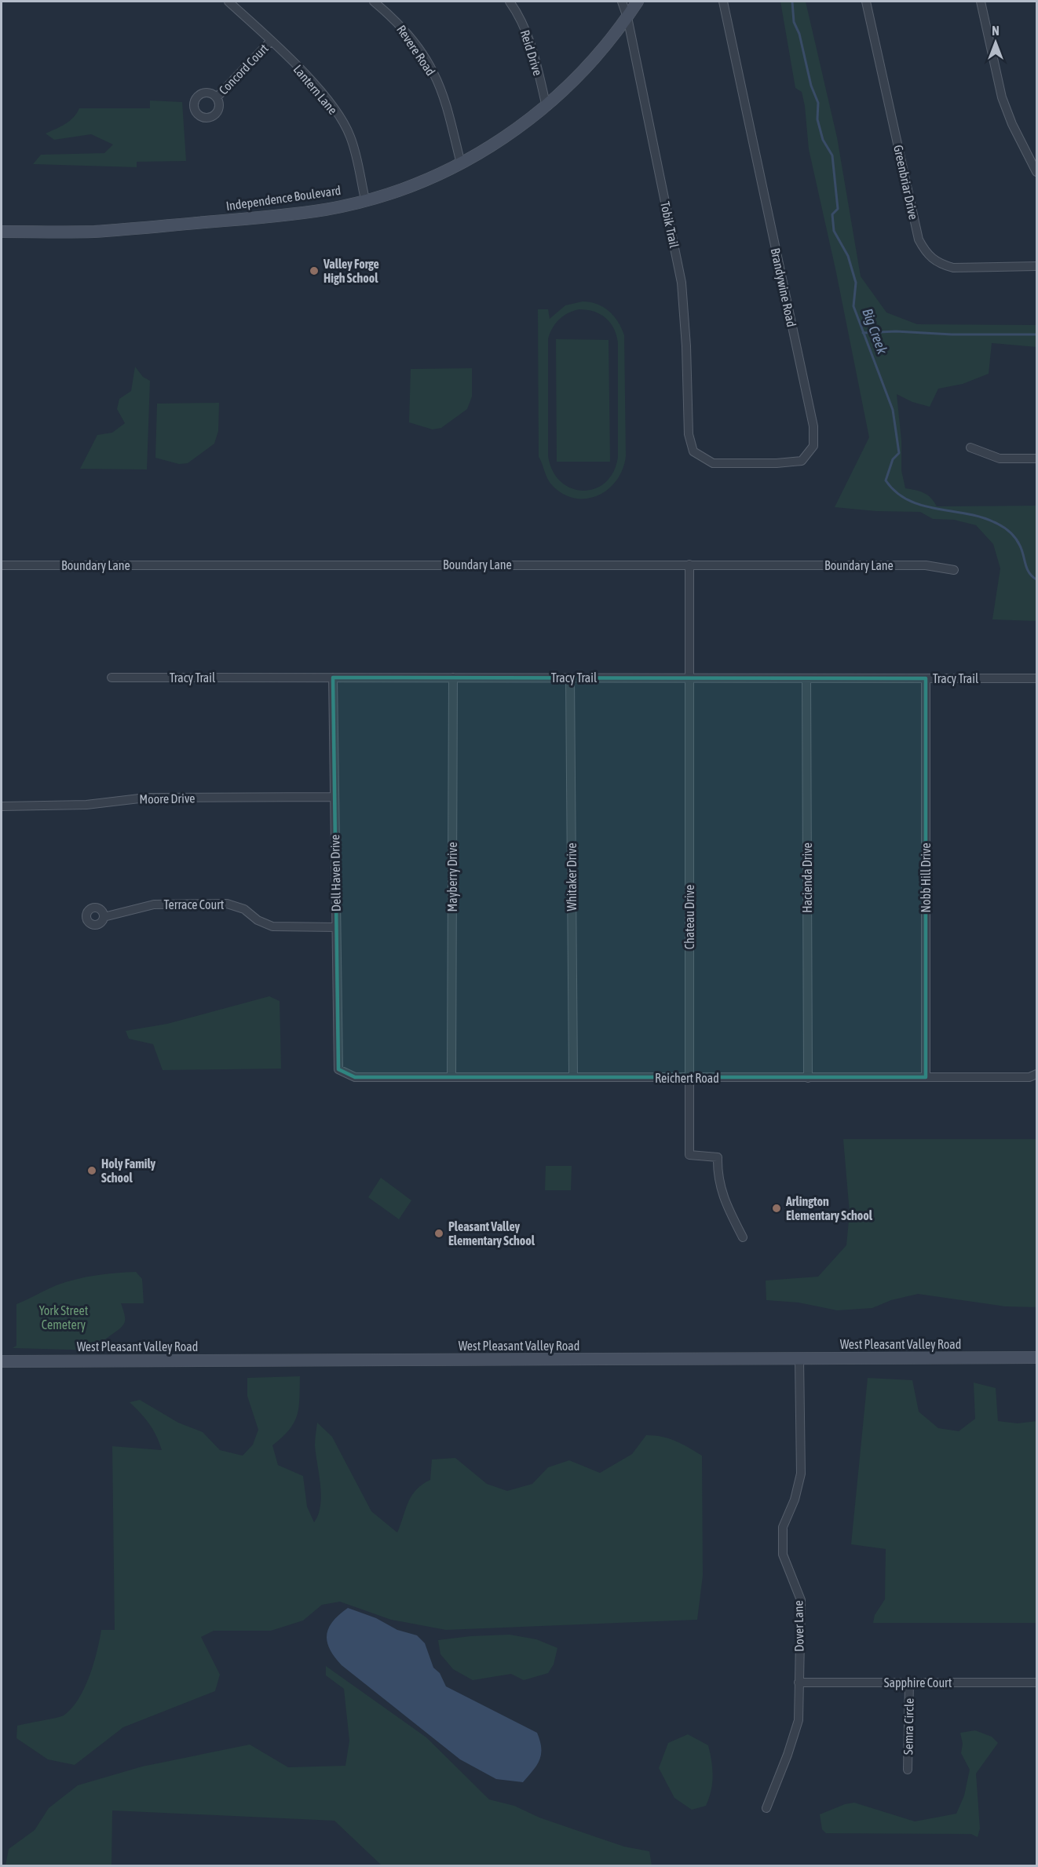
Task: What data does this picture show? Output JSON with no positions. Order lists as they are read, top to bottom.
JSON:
{
  "streets": {
    "main road": ["Independence Boulevard", "West Pleasant Valley Road"],
    "street": [
      "Revere Road",
      "Reid Drive",
      "Concord Court",
      "Lantern Lane",
      "Greenbriar Drive",
      "Tobik Trail",
      "Brandywine Road",
      "Boundary Lane",
      "Tracy Trail",
      "Moore Drive",
      "Dell Haven Drive",
      "Mayberry Drive",
      "Whitaker Drive",
      "Hacienda Drive",
      "Nobb Hill Drive",
      "Terrace Court",
      "Chateau Drive",
      "Reichert Road",
      "Dover Lane",
      "Sapphire Court",
      "Semra Circle"
    ]
  },
  "crossings": [
    ["Revere Road", "Independence Boulevard"],
    ["Reid Drive", "Independence Boulevard"],
    ["Concord Court", "Lantern Lane"],
    ["Lantern Lane", "Independence Boulevard"],
    ["Independence Boulevard", "Tobik Trail"],
    ["Tobik Trail", "Brandywine Road"],
    ["Boundary Lane", "Chateau Drive"],
    ["Tracy Trail", "Dell Haven Drive"],
    ["Tracy Trail", "Mayberry Drive"],
    ["Tracy Trail", "Whitaker Drive"],
    ["Tracy Trail", "Hacienda Drive"],
    ["Tracy Trail", "Nobb Hill Drive"],
    ["Tracy Trail", "Chateau Drive"],
    ["Moore Drive", "Dell Haven Drive"],
    ["Dell Haven Drive", "Terrace Court"],
    ["Dell Haven Drive", "Reichert Road"],
    ["Mayberry Drive", "Reichert Road"],
    ["Whitaker Drive", "Reichert Road"],
    ["Hacienda Drive", "Reichert Road"],
    ["Nobb Hill Drive", "Reichert Road"],
    ["Chateau Drive", "Reichert Road"],
    ["West Pleasant Valley Road", "Dover Lane"],
    ["Dover Lane", "Sapphire Court"],
    ["Sapphire Court", "Semra Circle"]
  ],
  "water": ["Big Creek"],
  "parks": ["York Street Cemetery"],
  "places": [
    "Valley Forge High School",
    "Holy Family School",
    "Arlington Elementary School",
    "Pleasant Valley Elementary School"
  ],
  "north": "top"
}
